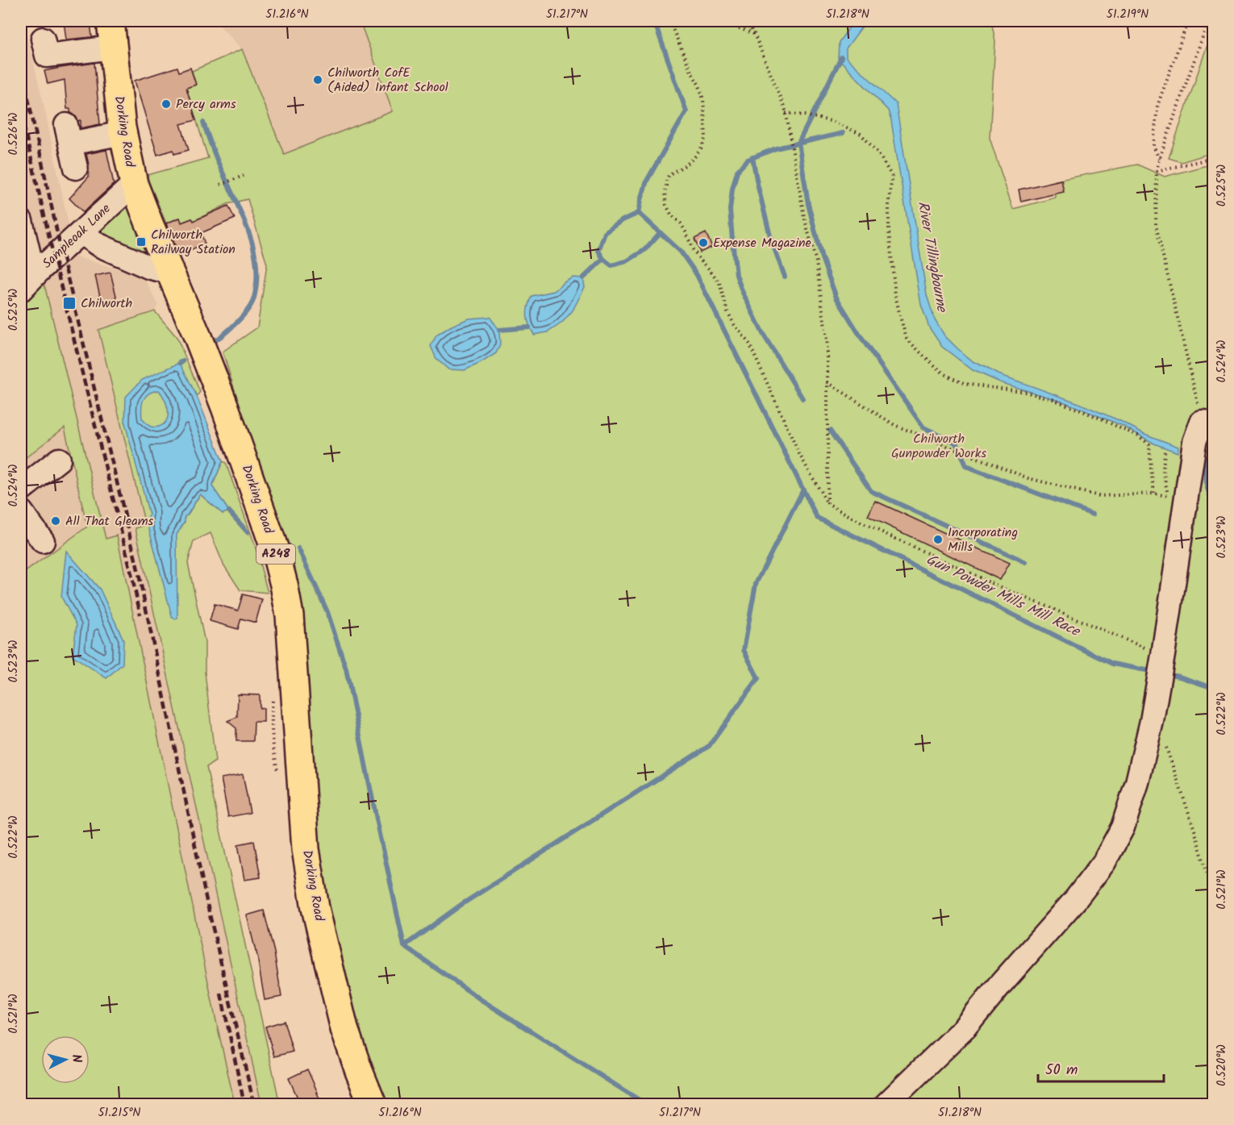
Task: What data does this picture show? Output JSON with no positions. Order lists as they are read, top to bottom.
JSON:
{
  "streets": {
    "main road": ["Dorking Road", "A248"],
    "street": ["Sampleoak Lane"]
  },
  "crossings": [
    ["Dorking Road", "Sampleoak Lane"]
  ],
  "water": ["River Tillingbourne", "Gun Powder Mills Mill Race"],
  "parks": ["Chilworth Gunpowder Works"],
  "places": {
    "other": [
      "Chilworth CofE (Aided) Infant School",
      "Percy arms",
      "Expense Magazine",
      "All That Gleams",
      "Incorporating Mills"
    ],
    "transit": ["Chilworth Railway Station", "Chilworth"]
  },
  "scale_bar": "50 m",
  "north": "right",
  "coordinates": [
    "51.216°N",
    "51.217°N",
    "51.218°N",
    "51.219°N",
    "0.526°W",
    "0.525°W",
    "0.524°W",
    "0.523°W",
    "0.522°W",
    "0.521°W",
    "0.520°W",
    "51.215°N"
  ]
}
